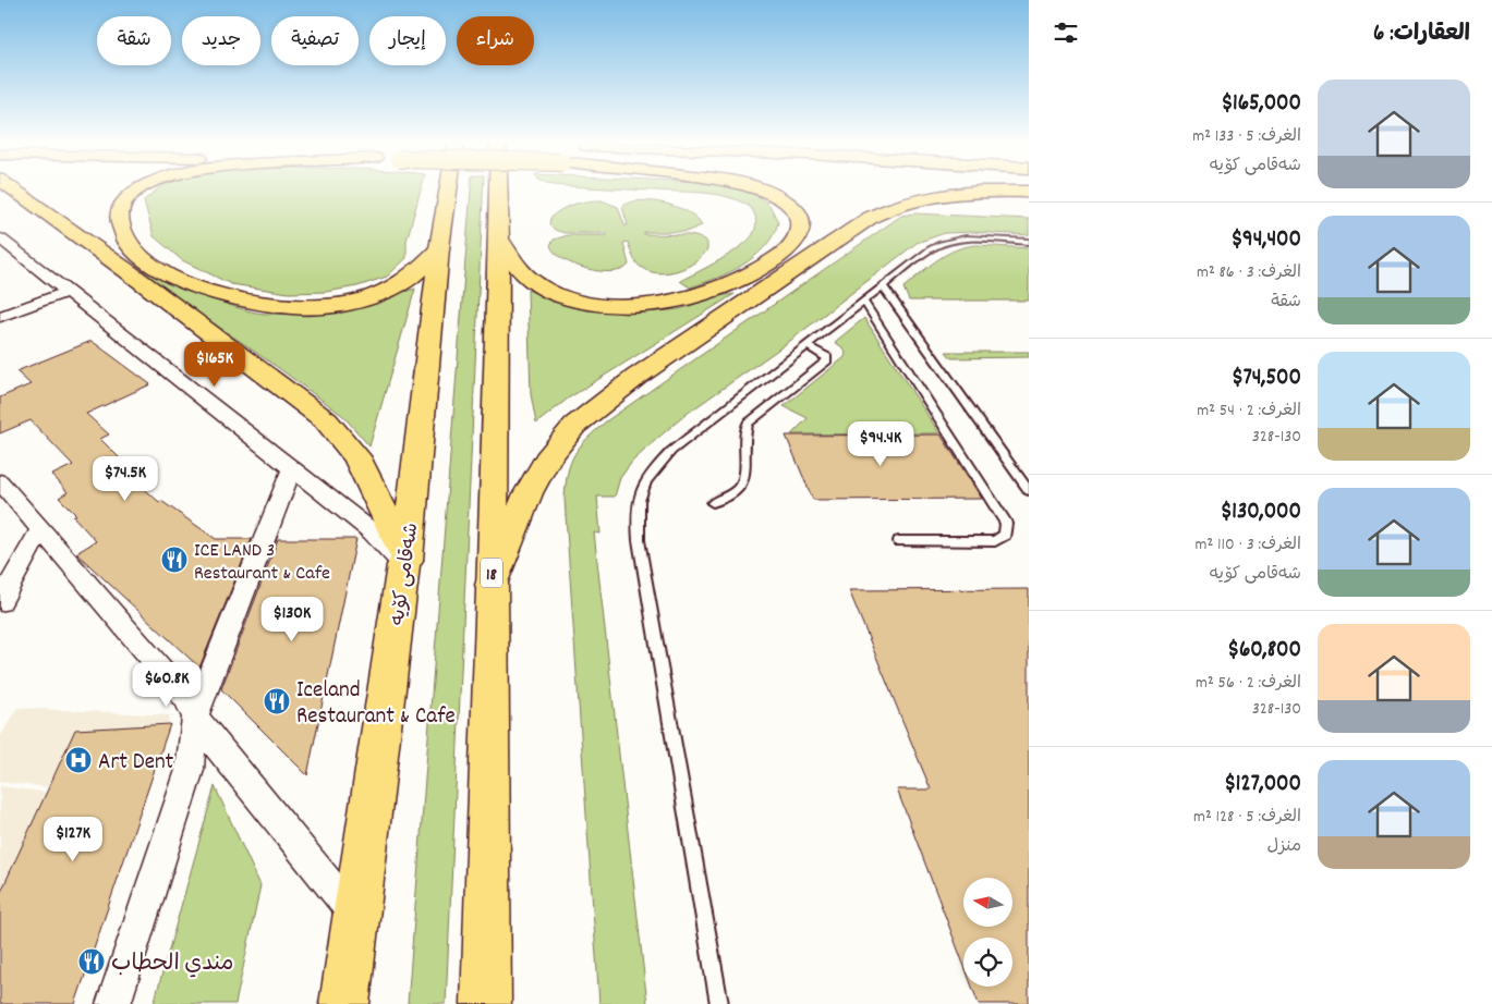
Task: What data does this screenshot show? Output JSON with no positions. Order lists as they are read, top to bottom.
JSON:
{
  "streets": {
    "highway": ["18", "شەقامی کۆیە"]
  },
  "places": {
    "restaurant": ["ICE LAND 3 Restaurant & Cafe", "Iceland Restaurant & Cafe", "مندي الحطاب"],
    "hospital": ["Art Dent"]
  },
  "north": "left",
  "page": {
    "heading": "العقارات: 6",
    "chip": [
      "شراء",
      "إيجار",
      "تصفية",
      "جديد",
      "شقة"
    ],
    "list": [
      {
        "name": "$165,000",
        "note": "الغرف: 5 · 133 m² · شەقامی کۆیە"
      },
      {
        "name": "$94,400",
        "note": "الغرف: 3 · 86 m² · شقة"
      },
      {
        "name": "$74,500",
        "note": "الغرف: 2 · 54 m² · 328-130"
      },
      {
        "name": "$130,000",
        "note": "الغرف: 3 · 110 m² · شەقامی کۆیە"
      },
      {
        "name": "$60,800",
        "note": "الغرف: 2 · 56 m² · 328-130"
      },
      {
        "name": "$127,000",
        "note": "الغرف: 5 · 128 m² · منزل"
      }
    ],
    "price": [
      "$165K",
      "$94.4K",
      "$74.5K",
      "$130K",
      "$60.8K",
      "$127K"
    ]
  }
}
